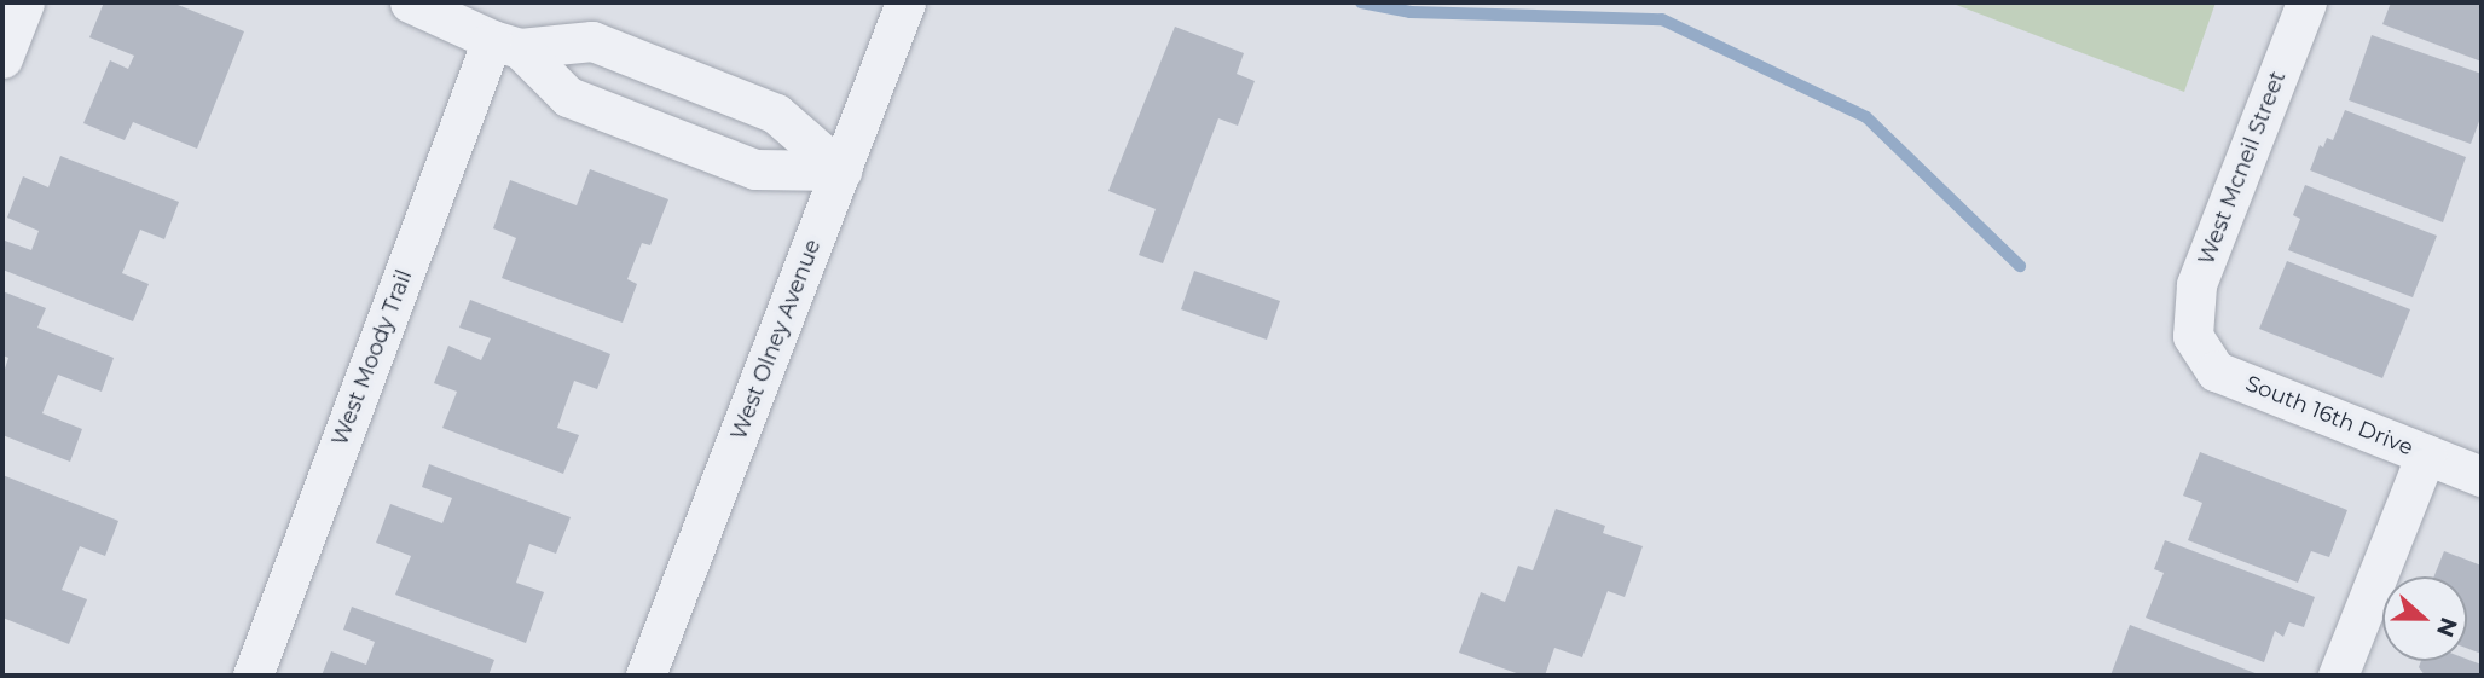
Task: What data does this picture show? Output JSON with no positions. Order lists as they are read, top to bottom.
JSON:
{
  "streets": {
    "street": [
      "West Mcneil Street",
      "West Olney Avenue",
      "West Moody Trail",
      "South 16th Drive"
    ]
  },
  "crossings": [
    ["West Mcneil Street", "South 16th Drive"]
  ],
  "north": "right"
}
